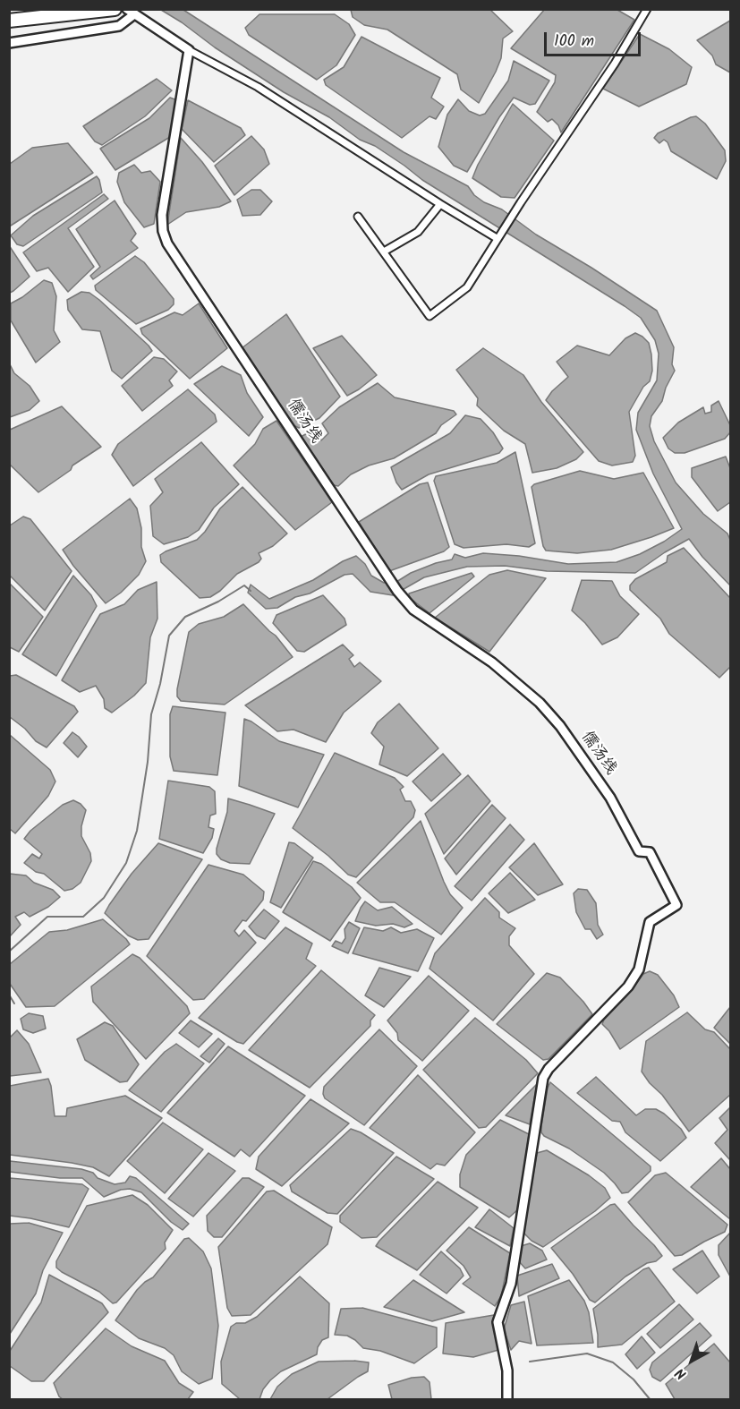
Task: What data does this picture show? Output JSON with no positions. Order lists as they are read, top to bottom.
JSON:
{
  "streets": {
    "street": ["儒汤线"]
  },
  "scale_bar": "100 m",
  "north": "bottom left"
}
